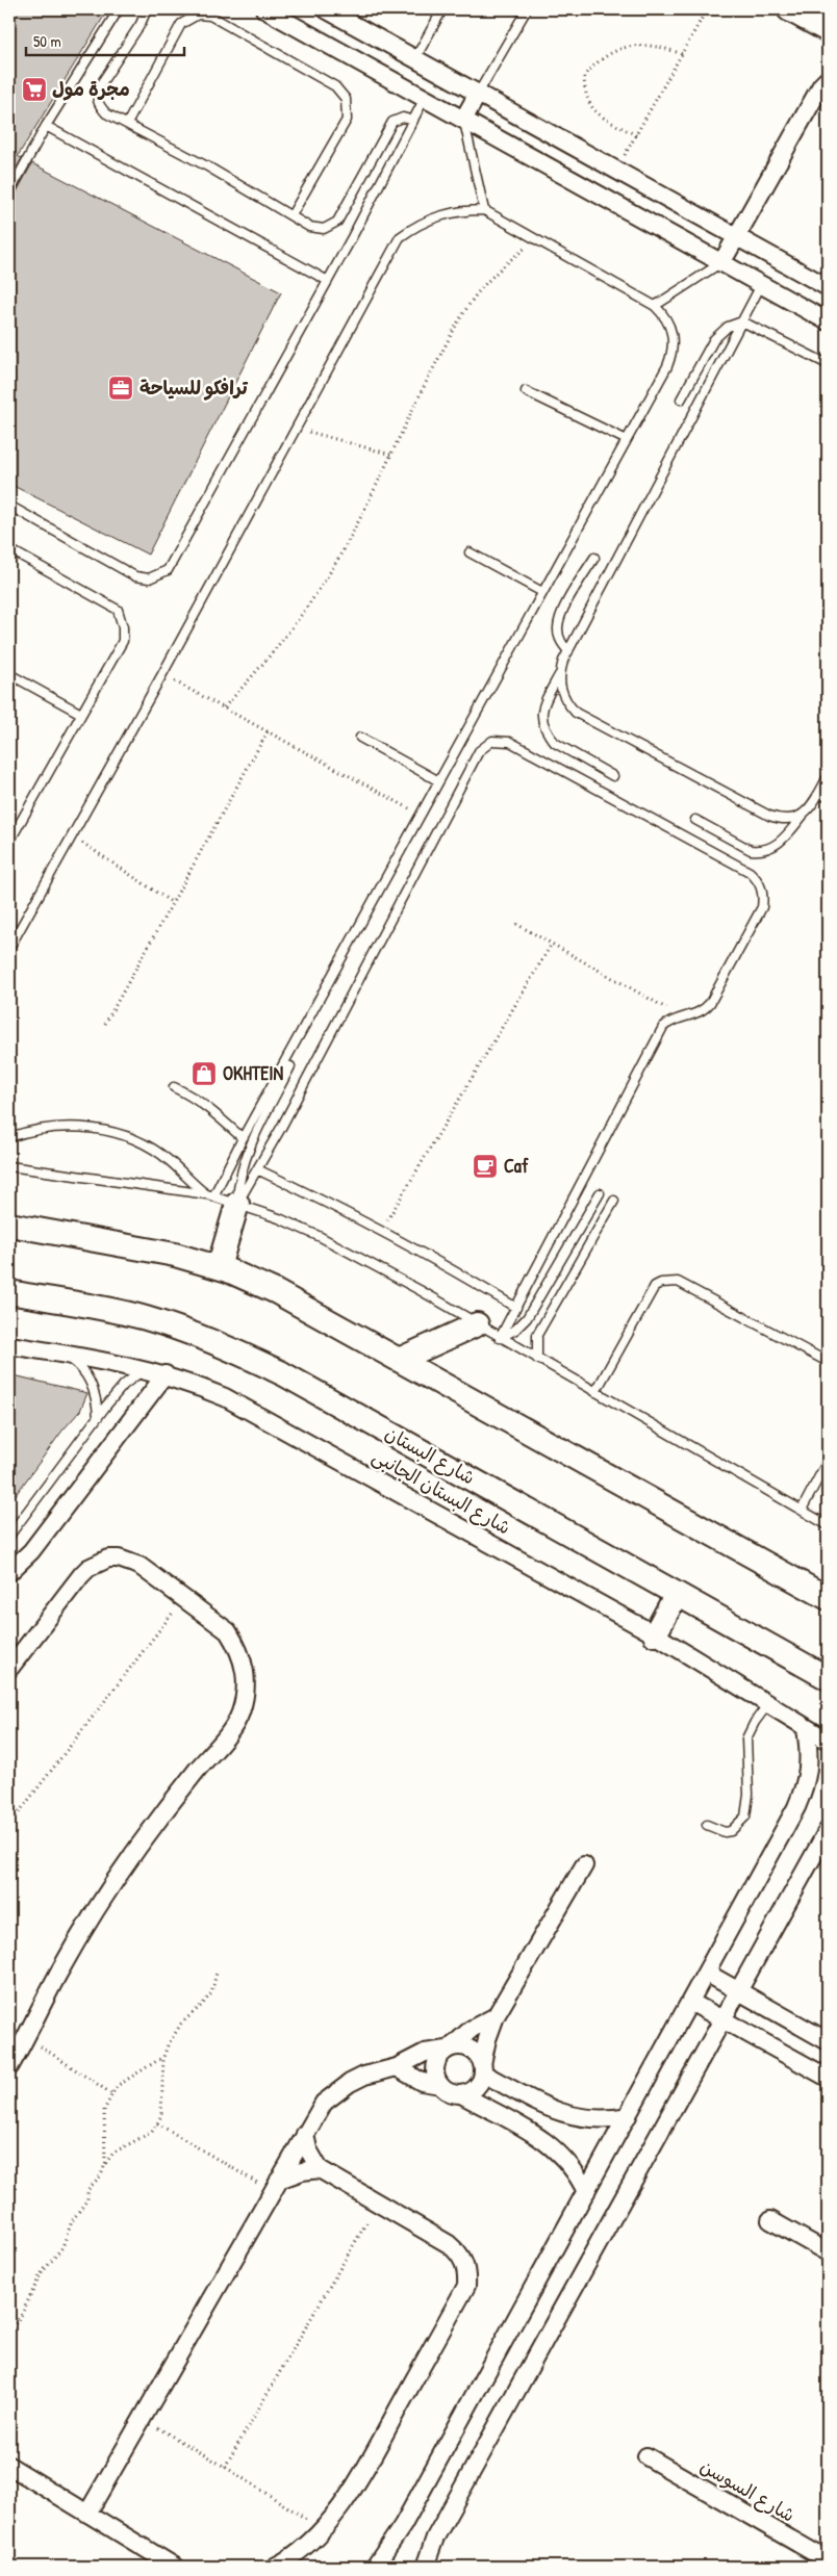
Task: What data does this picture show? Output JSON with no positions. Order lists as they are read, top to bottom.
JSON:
{
  "streets": {
    "street": ["شارع البستان", "شارع البستان الجانبى", "شارع السوسن"]
  },
  "places": {
    "supermarket": ["مجرة مول"],
    "office": ["ترافكو للسياحة"],
    "shop": ["OKHTEIN"],
    "cafe": ["Caf"]
  },
  "scale_bar": "50 m"
}
